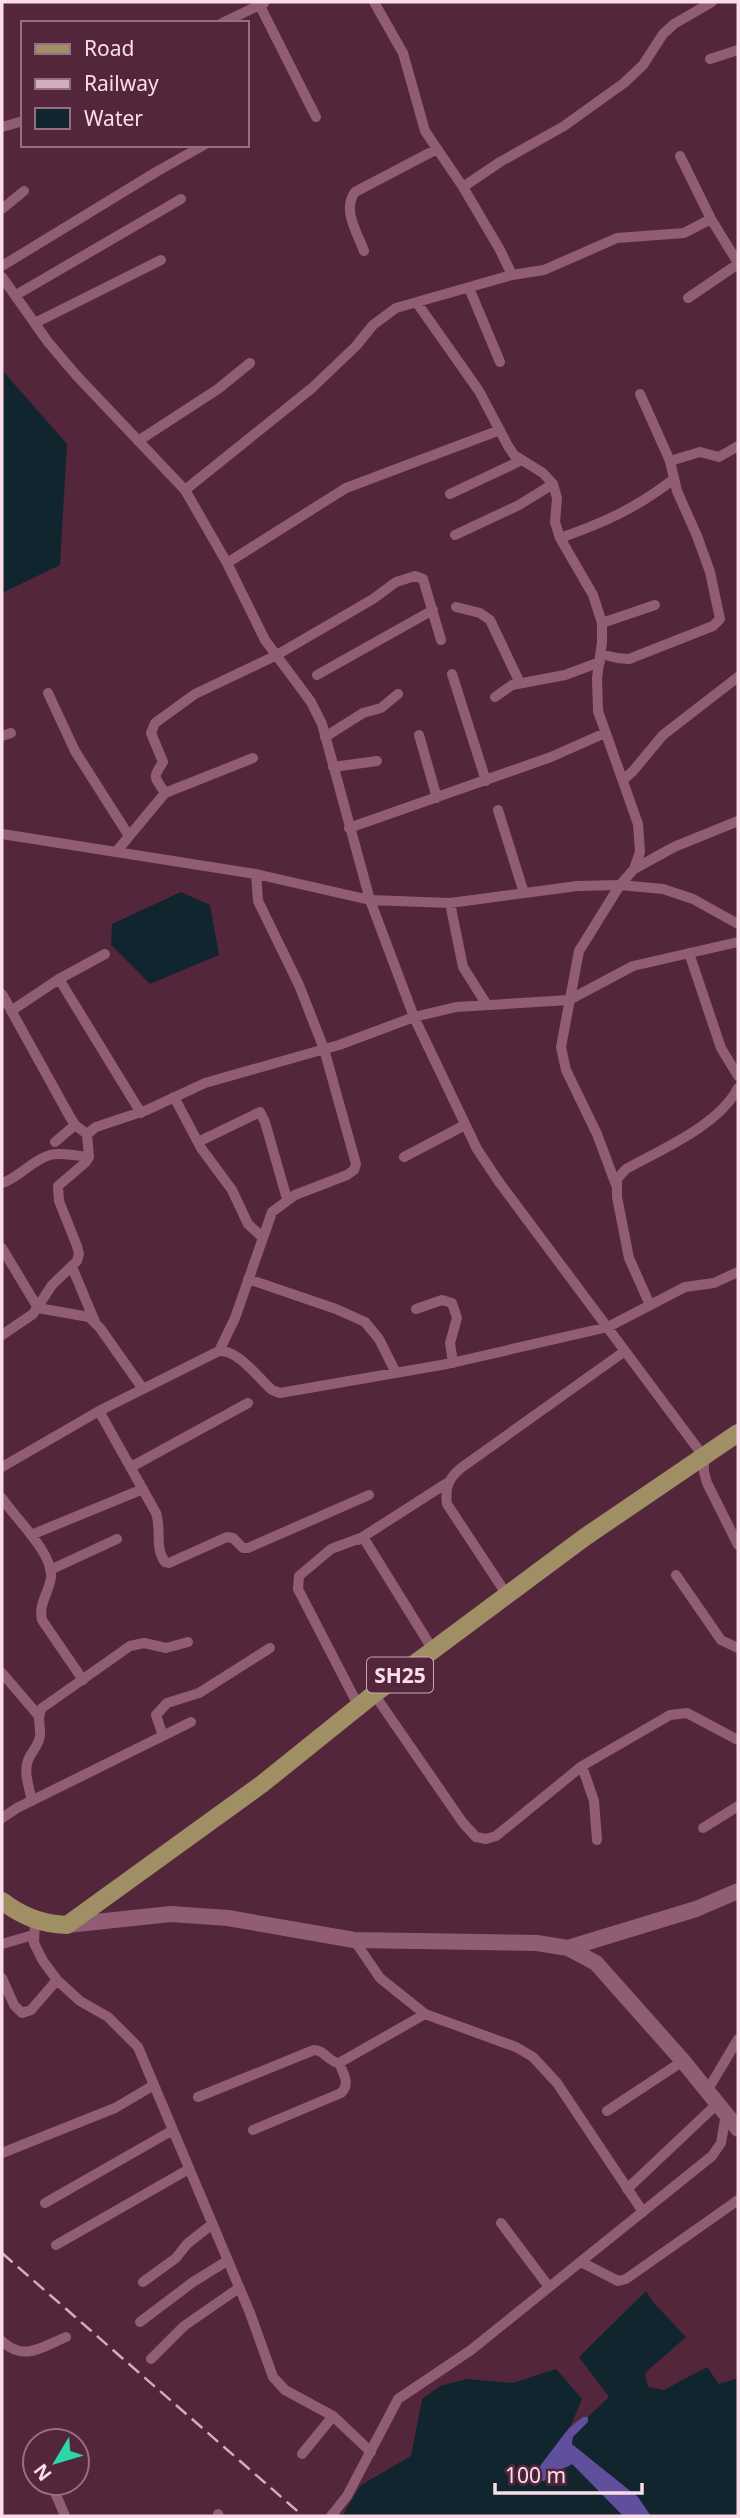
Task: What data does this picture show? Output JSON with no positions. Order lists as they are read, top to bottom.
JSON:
{
  "streets": {
    "main road": ["SH25"]
  },
  "legend": ["Road", "Railway", "Water"],
  "scale_bar": "100 m",
  "north": "bottom left"
}
